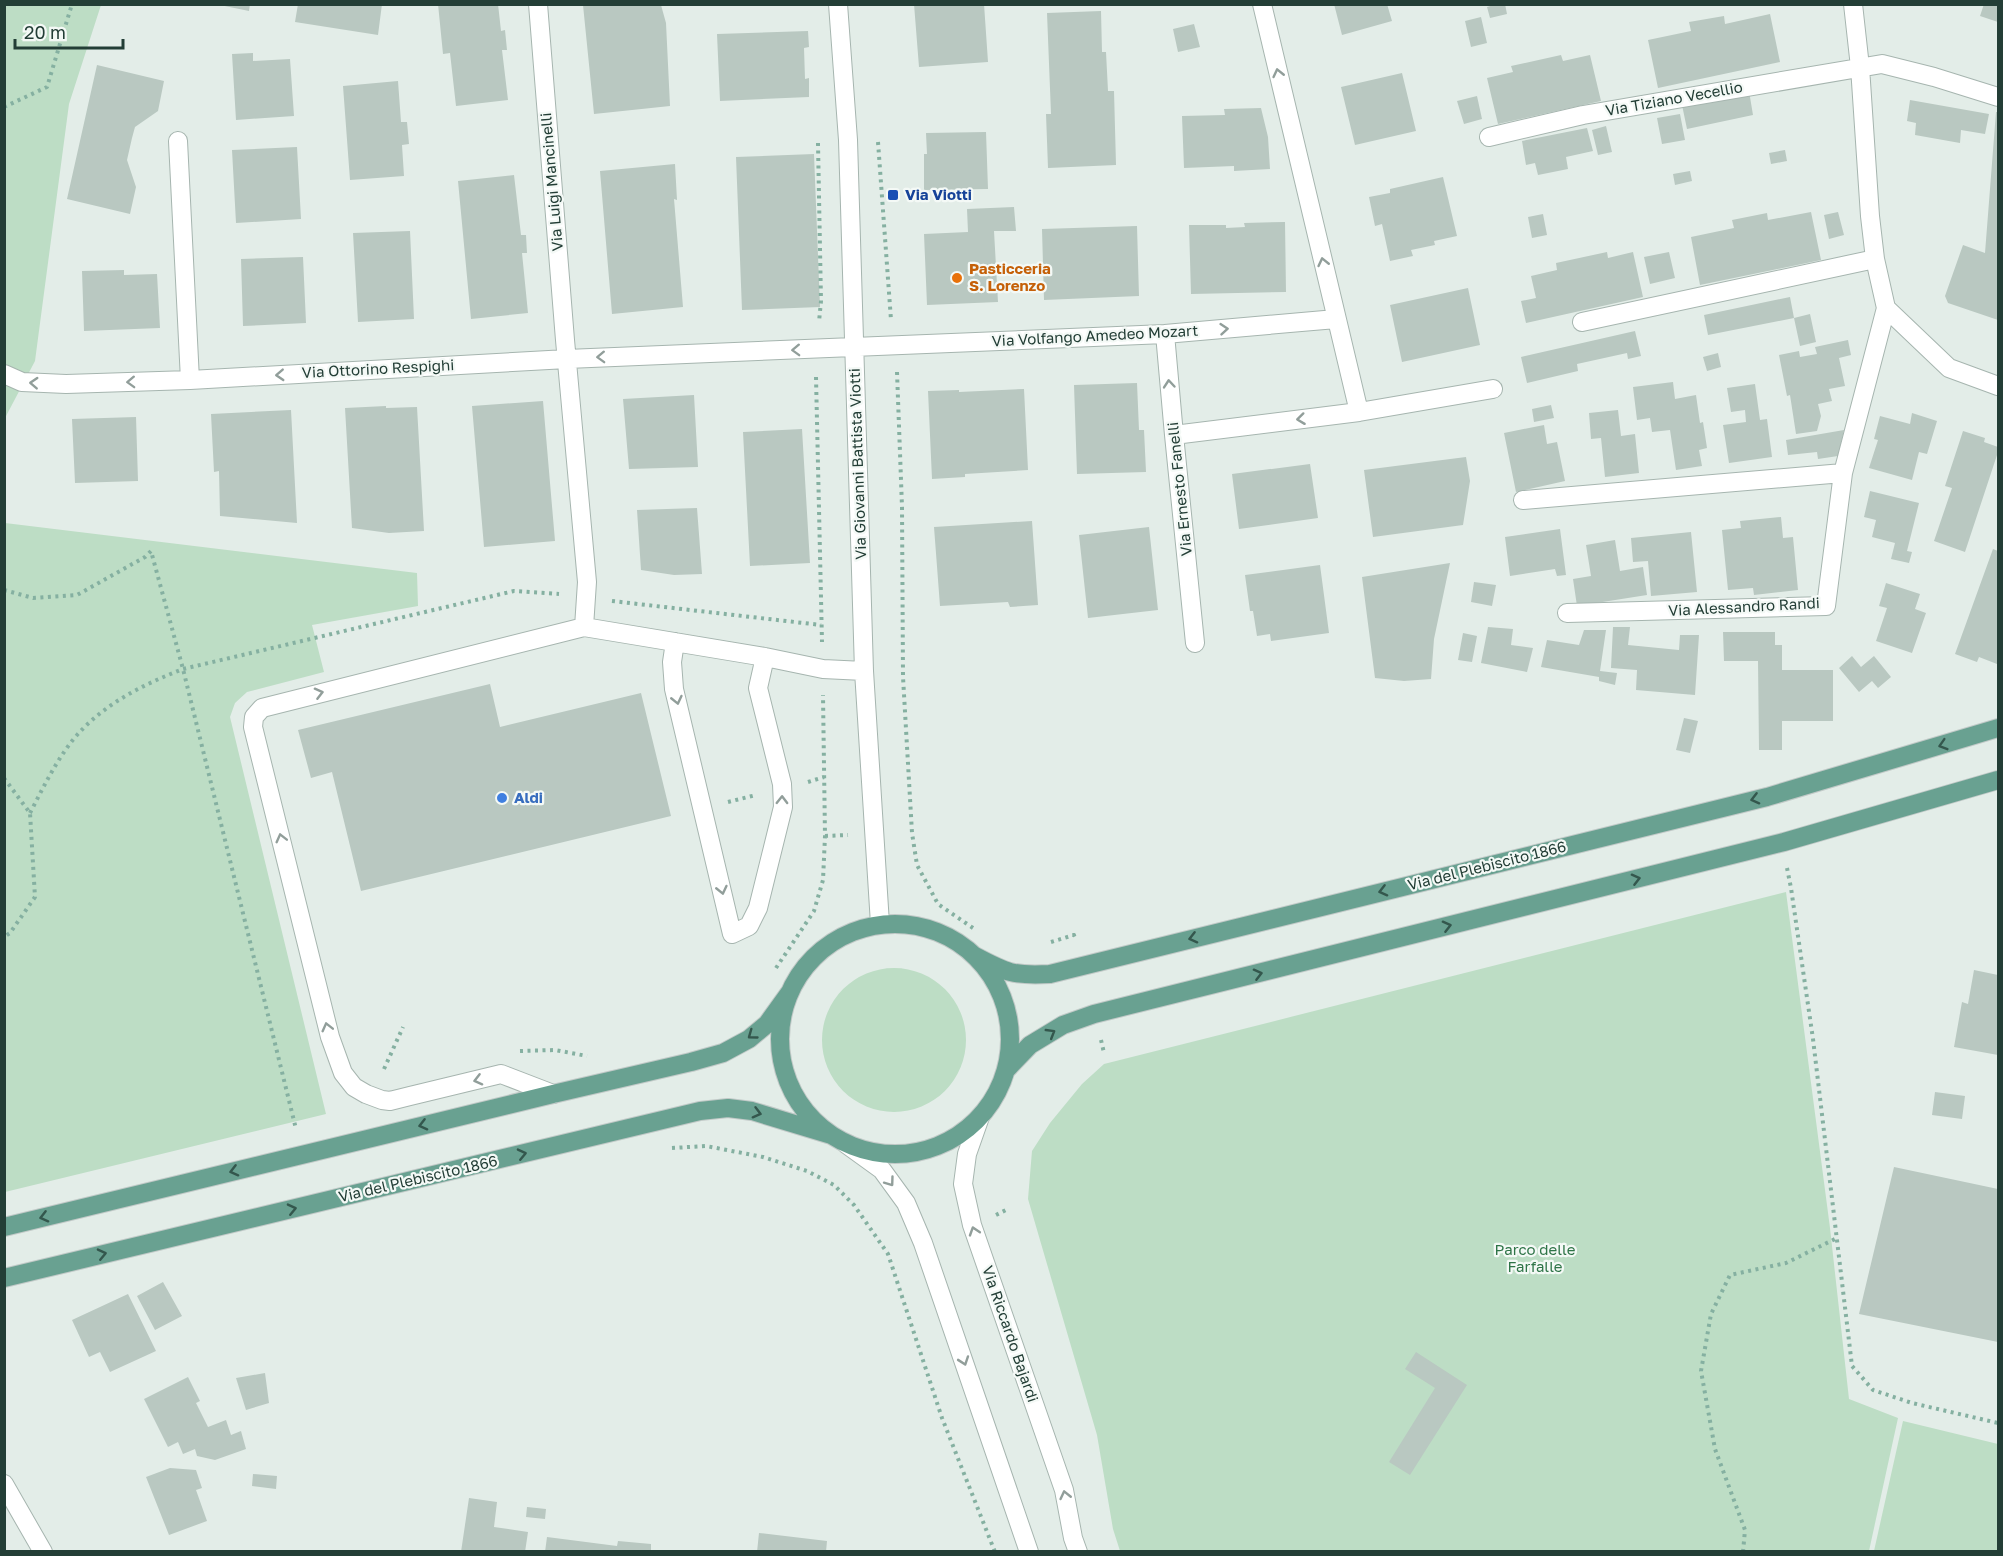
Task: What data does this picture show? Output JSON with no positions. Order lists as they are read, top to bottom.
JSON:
{
  "streets": {
    "main road": ["Via del Plebiscito 1866"],
    "street": [
      "Via Tiziano Vecellio",
      "Via Luigi Mancinelli",
      "Via Volfango Amedeo Mozart",
      "Via Ottorino Respighi",
      "Via Giovanni Battista Viotti",
      "Via Ernesto Fanelli",
      "Via Alessandro Randi",
      "Via Riccardo Bajardi"
    ]
  },
  "crossings": [
    ["Via Luigi Mancinelli", "Via Ottorino Respighi"],
    ["Via Volfango Amedeo Mozart", "Via Ottorino Respighi"],
    ["Via Volfango Amedeo Mozart", "Via Giovanni Battista Viotti"],
    ["Via Volfango Amedeo Mozart", "Via Ernesto Fanelli"],
    ["Via Ottorino Respighi", "Via Giovanni Battista Viotti"],
    ["Via del Plebiscito 1866", "Via Riccardo Bajardi"]
  ],
  "one_way": ["Via Ottorino Respighi"],
  "parks": ["Parco delle Farfalle"],
  "places": {
    "transit": ["Via Viotti"],
    "other": ["Pasticceria S. Lorenzo", "Aldi"]
  },
  "scale_bar": "20 m"
}
